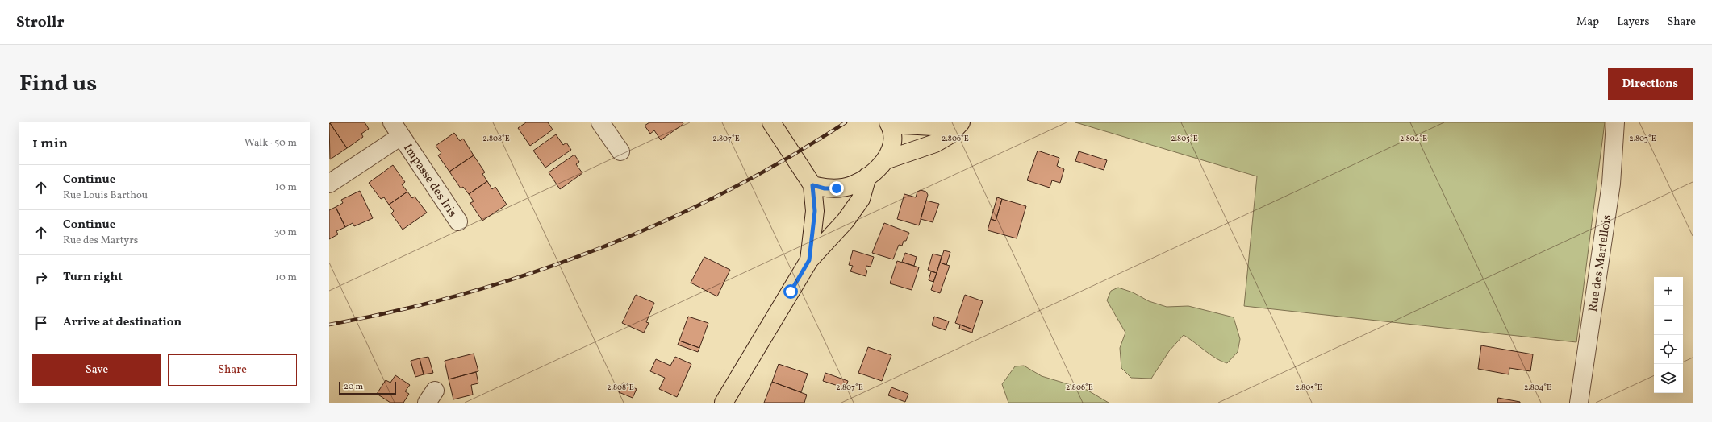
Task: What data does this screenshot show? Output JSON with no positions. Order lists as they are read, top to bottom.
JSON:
{
  "streets": {
    "street": ["Impasse des Iris", "Rue des Martellois"]
  },
  "scale_bar": "20 m",
  "page": {
    "header": "Strollr",
    "nav": ["Map", "Layers", "Share"],
    "title": "Find us",
    "buttons": [
      "Directions",
      ["Save", "Share"]
    ],
    "heading": ["1 min", "Walk · 50 m"],
    "list": [
      ["Continue", "Rue Louis Barthou", "10 m"],
      ["Continue", "Rue des Martyrs", "30 m"],
      ["Turn right", "10 m"],
      "Arrive at destination"
    ],
    "map_buttons": ["+", "−"],
    "scale": "20 m"
  },
  "coordinates": [
    "2.808°E",
    "2.807°E",
    "2.806°E",
    "2.805°E",
    "2.803°E",
    "2.804°E"
  ]
}
